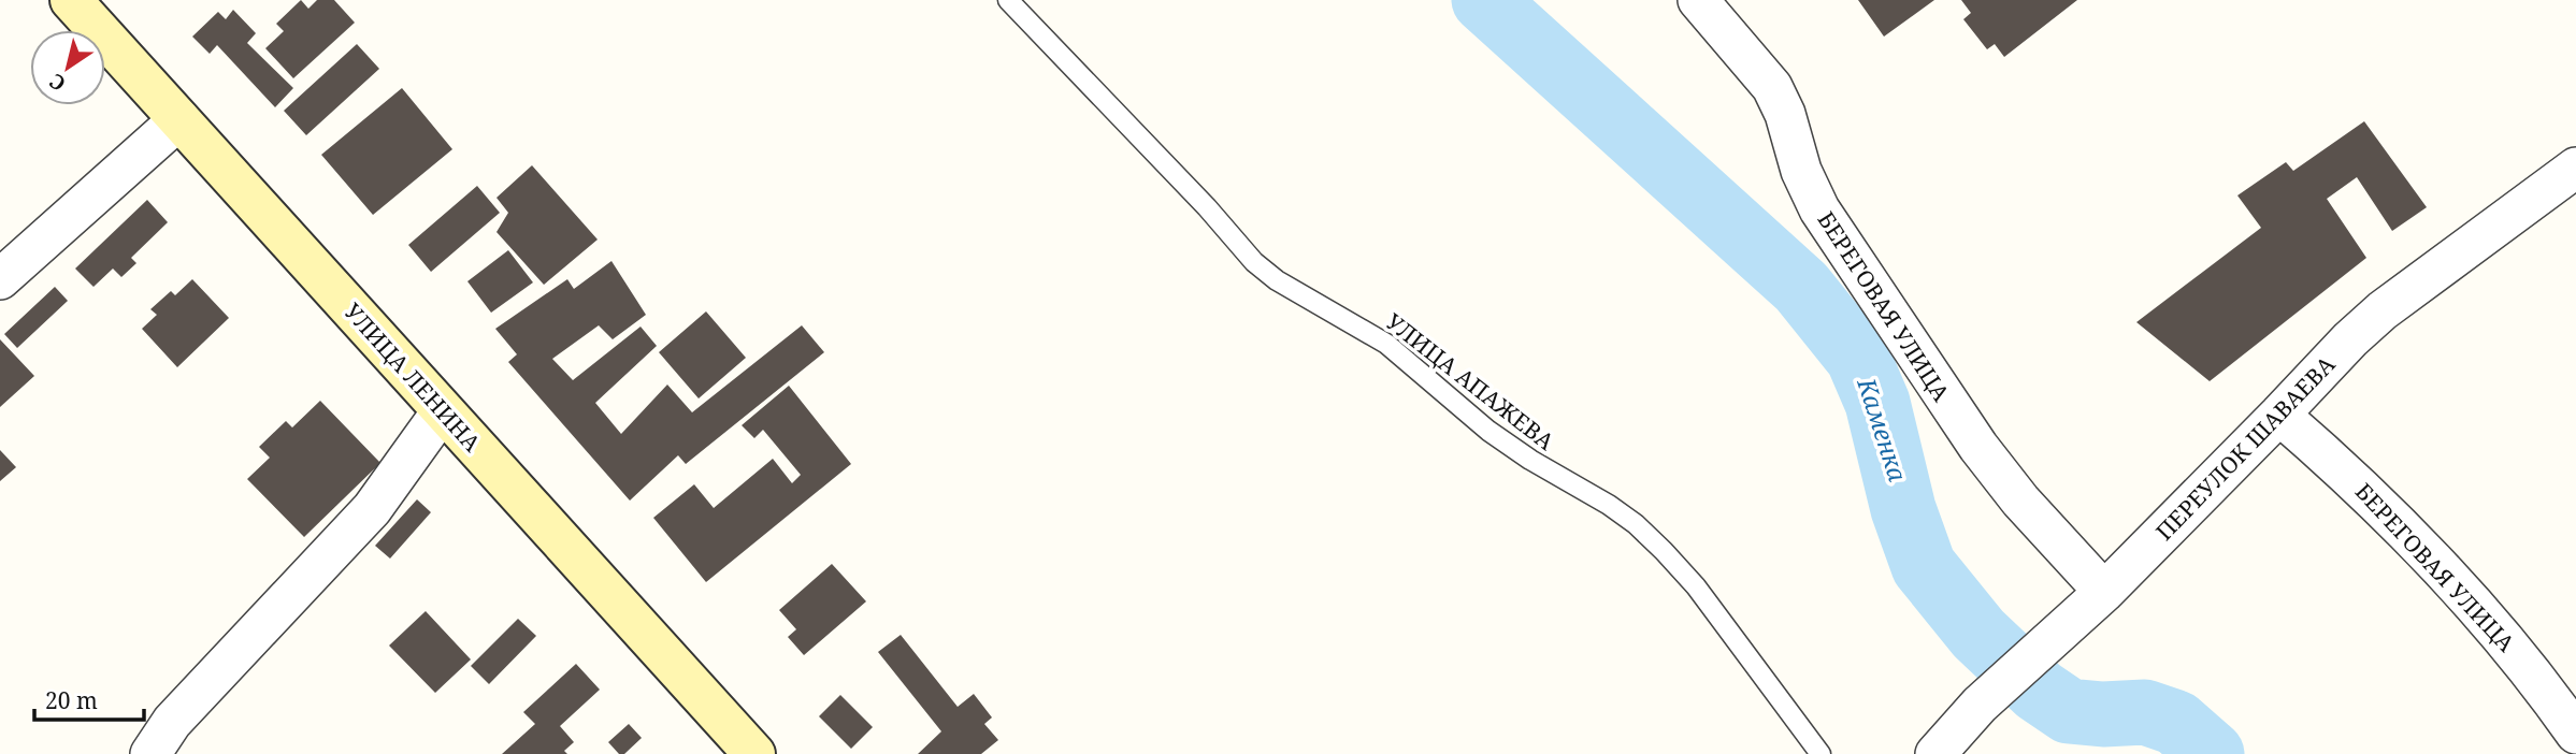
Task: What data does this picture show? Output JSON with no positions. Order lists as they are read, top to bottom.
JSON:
{
  "streets": {
    "street": ["БЕРЕГОВАЯ УЛИЦА", "УЛИЦА ЛЕНИНА", "ПЕРЕУЛОК ШАВАЕВА"],
    "lane": ["УЛИЦА АПАЖЕВА"]
  },
  "crossings": [
    ["БЕРЕГОВАЯ УЛИЦА", "ПЕРЕУЛОК ШАВАЕВА"]
  ],
  "water": ["Каменка"],
  "scale_bar": "20 m",
  "north": "bottom left"
}
